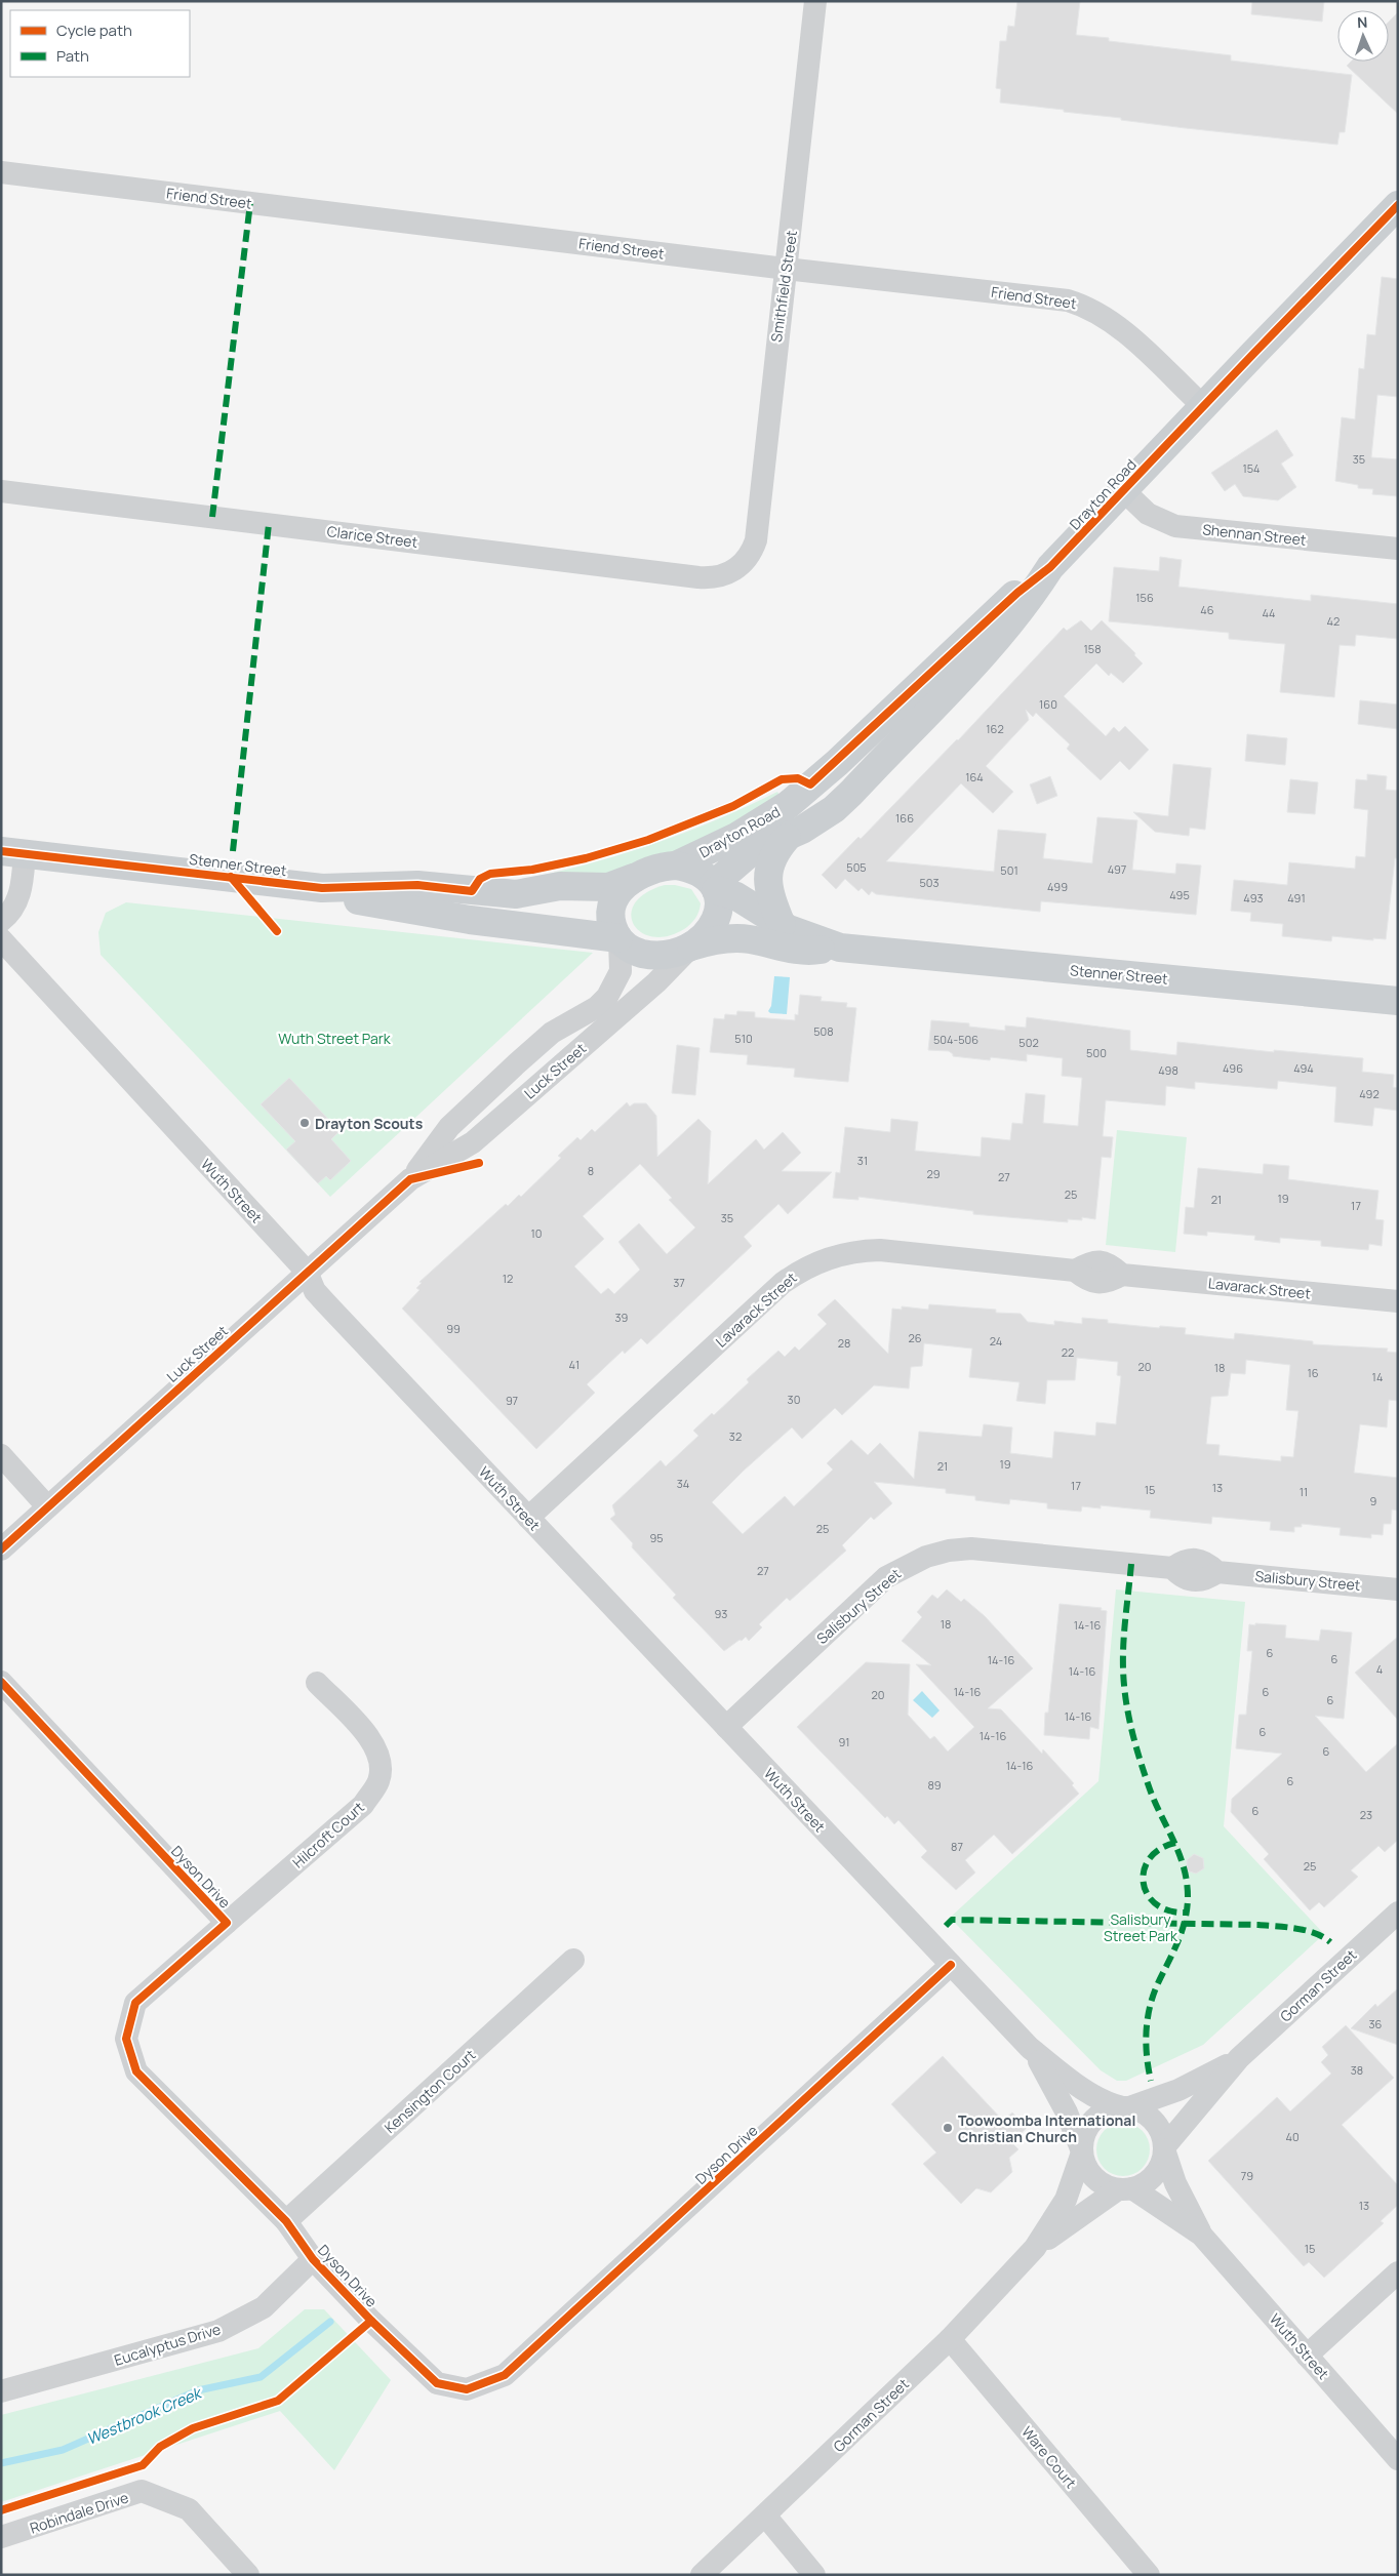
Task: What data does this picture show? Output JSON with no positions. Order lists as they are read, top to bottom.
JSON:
{
  "streets": {
    "main road": ["Drayton Road", "Stenner Street"],
    "street": [
      "Friend Street",
      "Smithfield Street",
      "Shennan Street",
      "Clarice Street",
      "Luck Street",
      "Wuth Street",
      "Lavarack Street",
      "Salisbury Street",
      "Hilcroft Court",
      "Dyson Drive",
      "Gorman Street",
      "Kensington Court",
      "Eucalyptus Drive",
      "Ware Court",
      "Robindale Drive"
    ]
  },
  "crossings": [
    ["Friend Street", "Smithfield Street"],
    ["Friend Street", "Drayton Road"],
    ["Smithfield Street", "Clarice Street"],
    ["Drayton Road", "Shennan Street"],
    ["Drayton Road", "Stenner Street"],
    ["Drayton Road", "Luck Street"],
    ["Stenner Street", "Luck Street"],
    ["Luck Street", "Wuth Street"],
    ["Wuth Street", "Lavarack Street"],
    ["Wuth Street", "Salisbury Street"],
    ["Wuth Street", "Dyson Drive"],
    ["Wuth Street", "Gorman Street"],
    ["Hilcroft Court", "Dyson Drive"],
    ["Dyson Drive", "Kensington Court"],
    ["Dyson Drive", "Eucalyptus Drive"],
    ["Gorman Street", "Ware Court"]
  ],
  "water": ["Westbrook Creek"],
  "parks": ["Wuth Street Park", "Salisbury Street Park"],
  "places": ["Drayton Scouts", "Toowoomba International Christian Church"],
  "house_numbers": [
    "35",
    "154",
    "156",
    "46",
    "44",
    "42",
    "158",
    "160",
    "162",
    "164",
    "166",
    "505",
    "497",
    "501",
    "503",
    "499",
    "495",
    "493",
    "491",
    "508",
    "510",
    "504-506",
    "502",
    "500",
    "496",
    "494",
    "498",
    "492",
    "31",
    "8",
    "29",
    "27",
    "25",
    "19",
    "21",
    "17",
    "35",
    "10",
    "12",
    "37",
    "39",
    "99",
    "26",
    "24",
    "28",
    "22",
    "41",
    "20",
    "18",
    "16",
    "14",
    "30",
    "97",
    "32",
    "19",
    "21",
    "34",
    "17",
    "13",
    "15",
    "11",
    "9",
    "25",
    "95",
    "27",
    "93",
    "18",
    "14-16",
    "6",
    "6",
    "14-16",
    "4",
    "14-16",
    "14-16",
    "6",
    "20",
    "6",
    "14-16",
    "6",
    "14-16",
    "91",
    "6",
    "14-16",
    "6",
    "89",
    "6",
    "23",
    "87",
    "25",
    "36",
    "38",
    "40",
    "79",
    "13",
    "15"
  ],
  "legend": ["Cycle path", "Path"],
  "north": "top"
}
